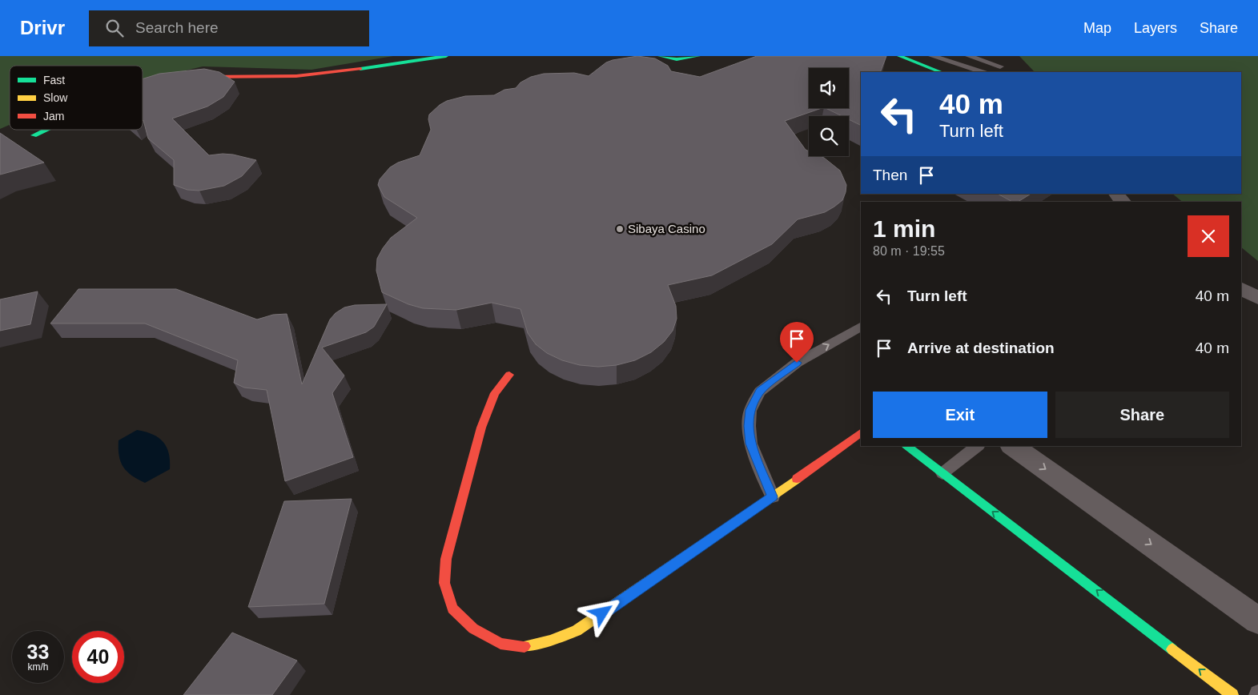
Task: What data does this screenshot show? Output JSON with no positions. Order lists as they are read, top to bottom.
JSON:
{
  "places": ["Sibaya Casino"],
  "legend": ["Fast", "Slow", "Jam"],
  "page": {
    "header": "Drivr",
    "search": "Search here",
    "nav": ["Map", "Layers", "Share"],
    "turn": ["40 m", "Turn left"],
    "then": "Then",
    "heading": ["1 min", "80 m · 19:55"],
    "list": [
      {
        "name": "Turn left",
        "value": "40 m"
      },
      {
        "name": "Arrive at destination",
        "value": "40 m"
      }
    ],
    "buttons": ["Exit", "Share"],
    "speed": "33 km/h",
    "limit": "40"
  }
}
